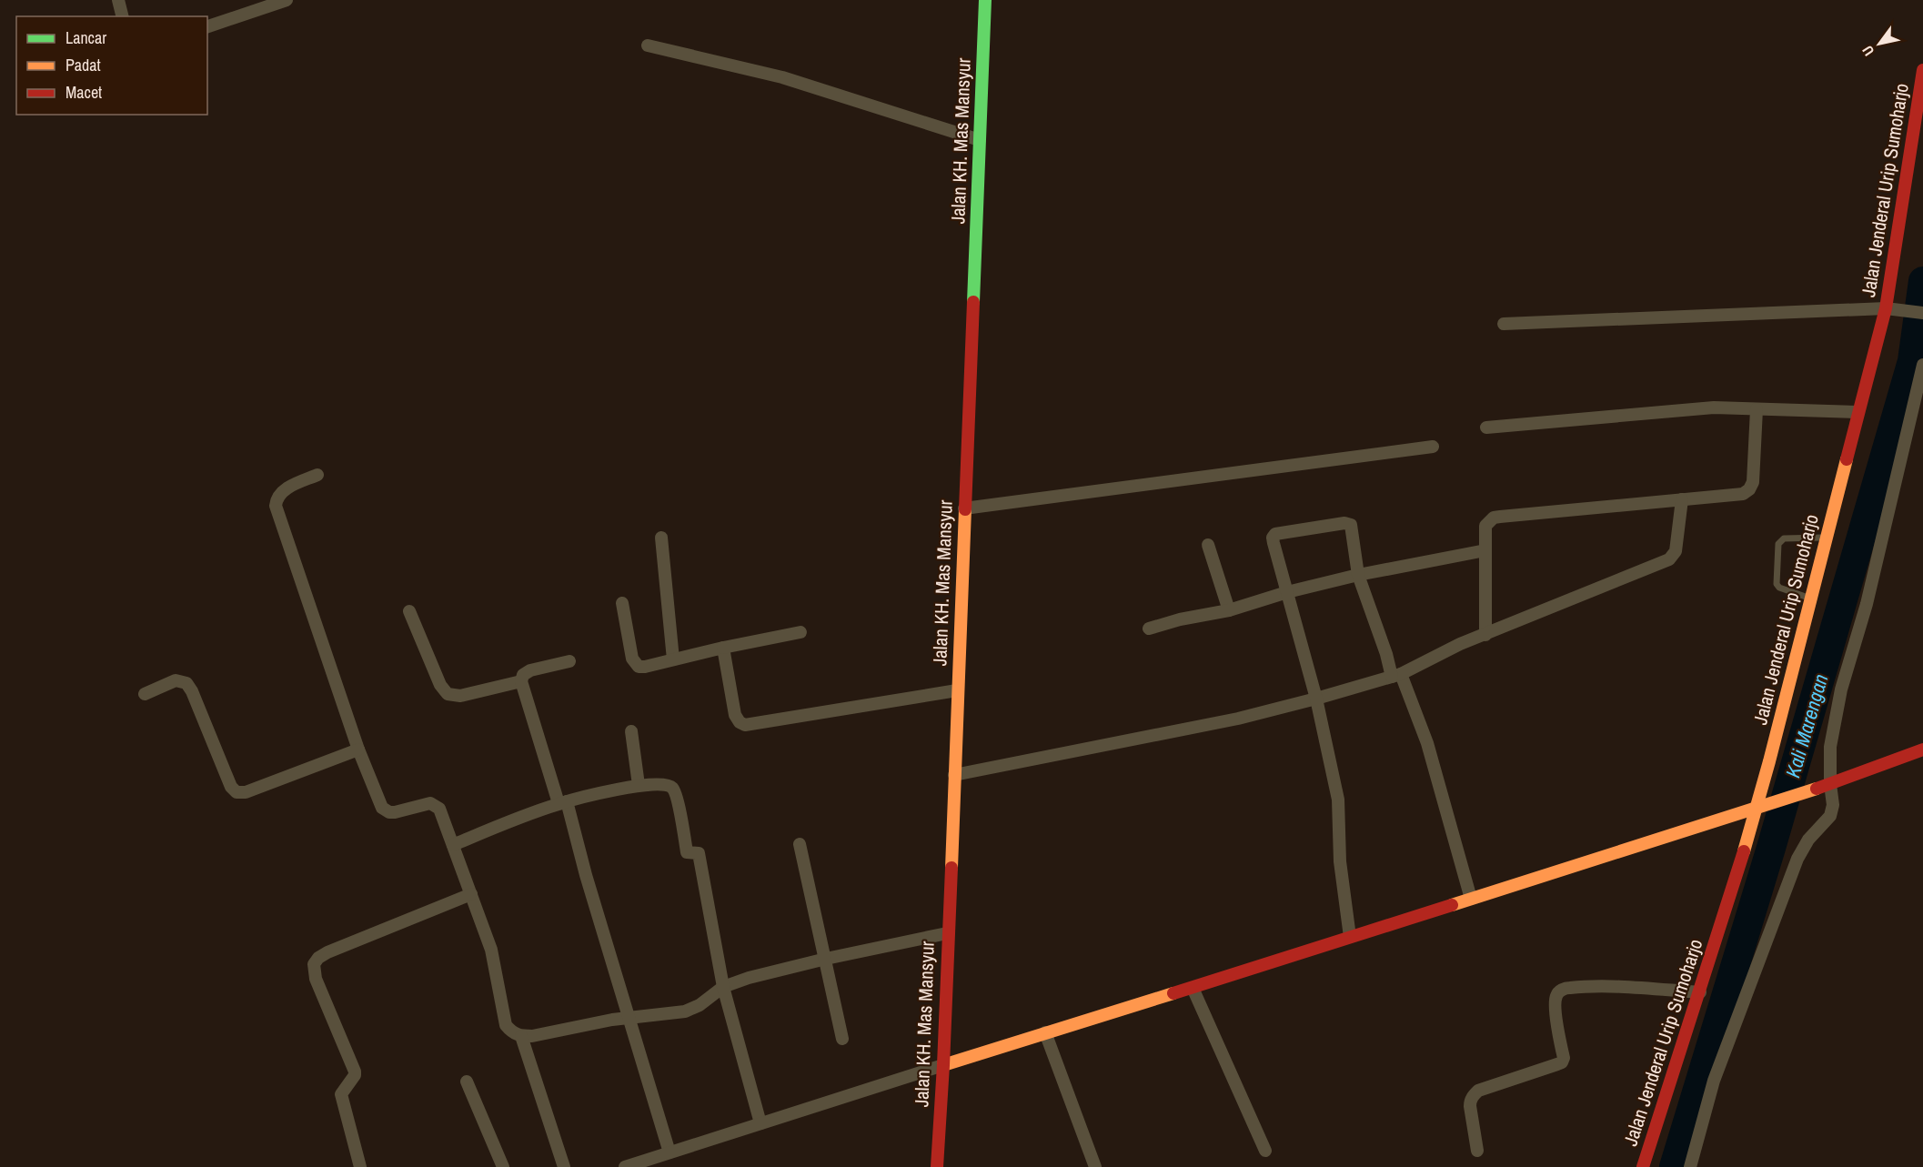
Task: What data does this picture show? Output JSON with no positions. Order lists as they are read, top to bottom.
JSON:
{
  "streets": {
    "main road": ["Jalan KH. Mas Mansyur", "Jalan Jenderal Urip Sumoharjo"]
  },
  "water": ["Kali Marengan"],
  "legend": ["Lancar", "Padat", "Macet"],
  "north": "bottom left"
}
